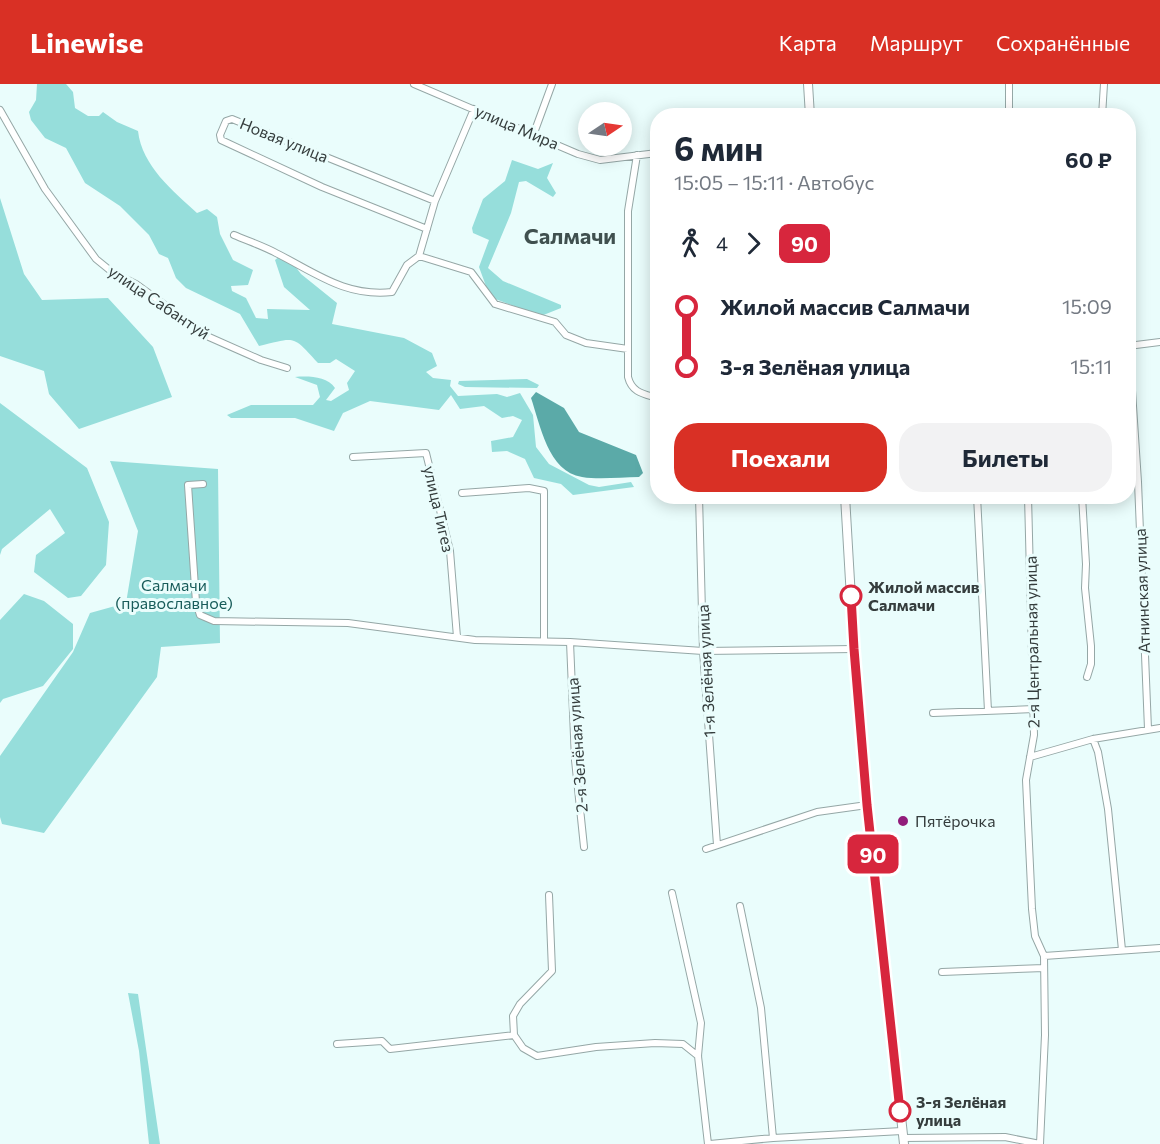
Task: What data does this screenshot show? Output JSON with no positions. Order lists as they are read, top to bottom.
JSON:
{
  "streets": {
    "street": [
      "улица Мира",
      "Новая улица",
      "улица Сабантуй",
      "улица Тигез",
      "Атнинская улица",
      "2-я Центральная улица",
      "1-я Зелёная улица",
      "2-я Зелёная улица"
    ]
  },
  "districts": ["Салмачи"],
  "parks": ["Салмачи (православное)"],
  "places": ["Жилой массив Салмачи", "Пятёрочка", "3-я Зелёная улица"],
  "lines": ["bus line 90"],
  "north": "right",
  "page": {
    "header": "Linewise",
    "nav": ["Карта", "Маршрут", "Сохранённые"],
    "on_map": "90",
    "heading": ["6 мин", "15:05 – 15:11 · Автобус", "60 ₽"],
    "legs": ["4", "90"],
    "list": [
      {
        "name": "Жилой массив Салмачи",
        "value": "15:09"
      },
      {
        "name": "3-я Зелёная улица",
        "value": "15:11"
      }
    ],
    "buttons": ["Поехали", "Билеты"]
  }
}
